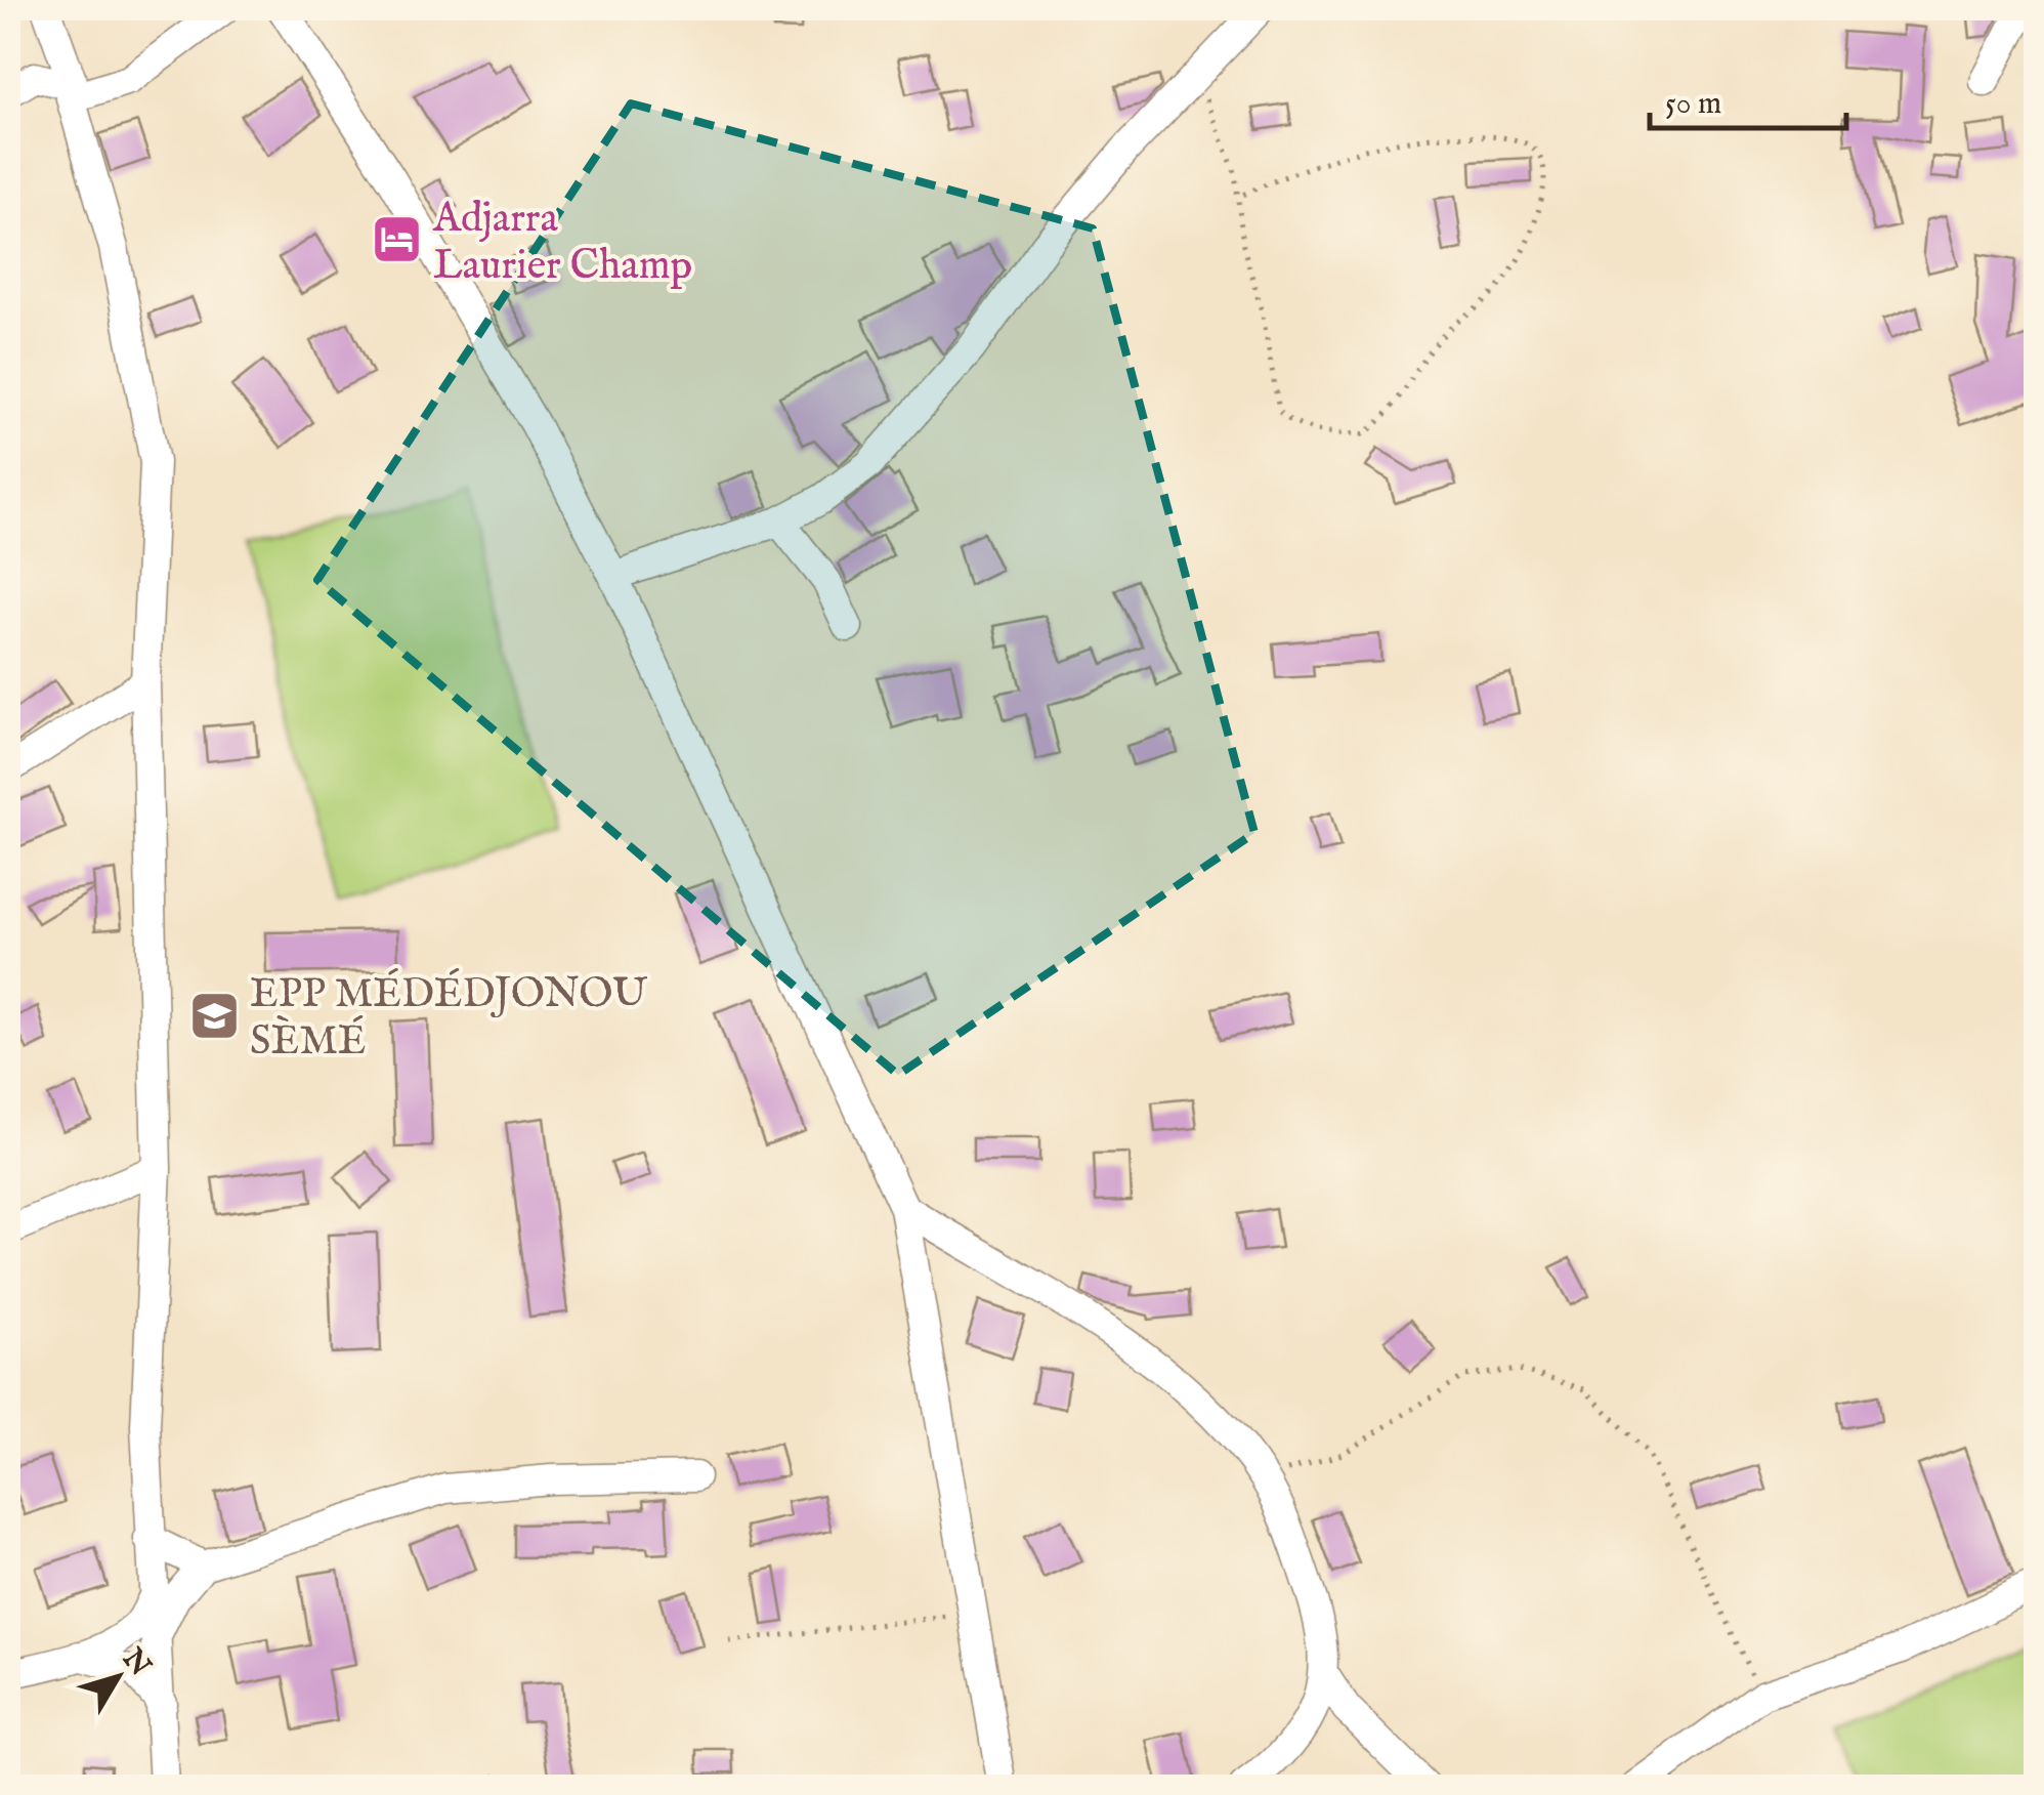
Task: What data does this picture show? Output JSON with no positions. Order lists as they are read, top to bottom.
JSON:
{
  "places": {
    "hotel": ["Adjarra Laurier Champ"],
    "school or university": ["EPP MÉDÉDJONOU SÈMÉ"]
  },
  "scale_bar": "50 m",
  "north": "top right"
}
